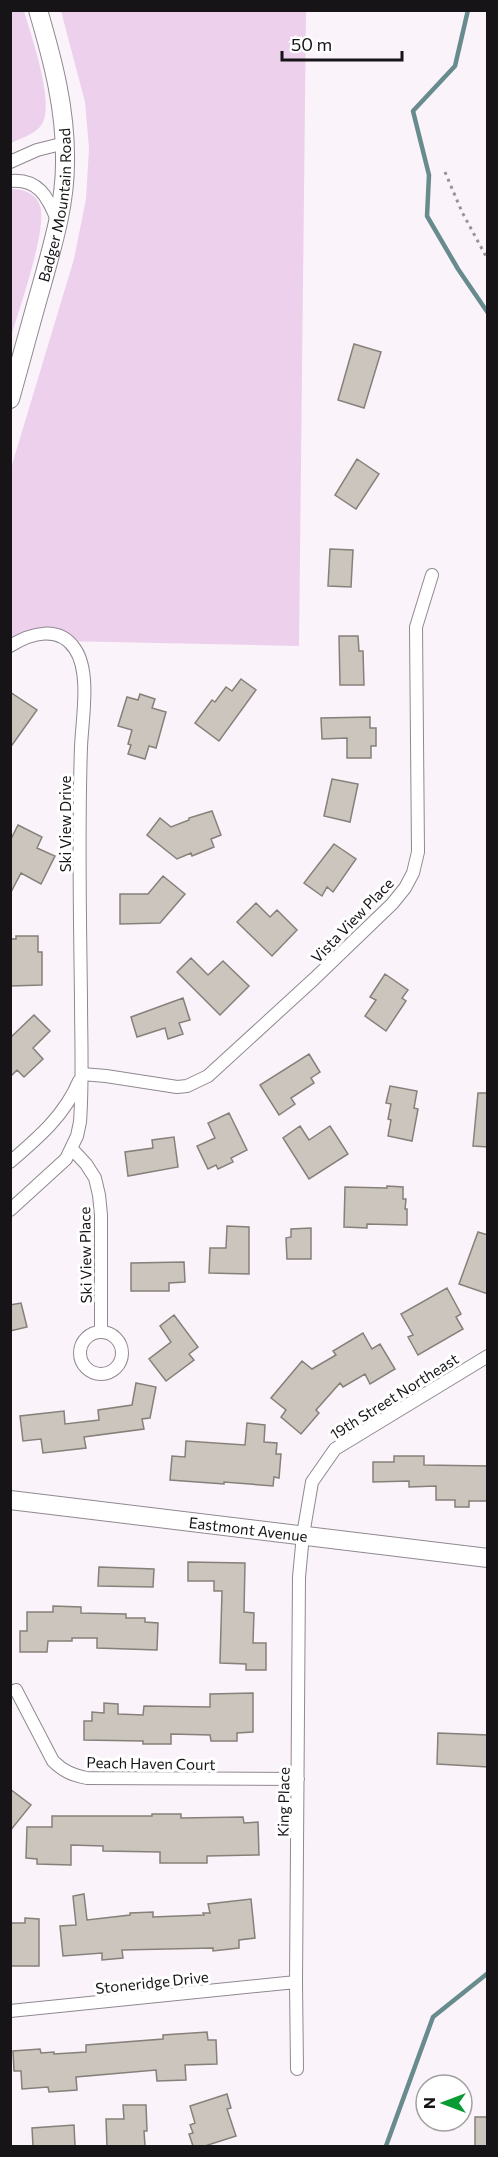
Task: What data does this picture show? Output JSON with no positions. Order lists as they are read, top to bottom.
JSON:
{
  "streets": {
    "main road": ["Badger Mountain Road", "Eastmont Avenue"],
    "street": [
      "Ski View Drive",
      "Vista View Place",
      "Ski View Place",
      "19th Street Northeast",
      "Peach Haven Court",
      "King Place",
      "Stoneridge Drive"
    ]
  },
  "crossings": [
    ["Ski View Drive", "Vista View Place"],
    ["Ski View Drive", "Ski View Place"],
    ["19th Street Northeast", "Eastmont Avenue"],
    ["19th Street Northeast", "King Place"],
    ["Eastmont Avenue", "King Place"],
    ["Peach Haven Court", "King Place"],
    ["King Place", "Stoneridge Drive"]
  ],
  "scale_bar": "50 m",
  "north": "left"
}
